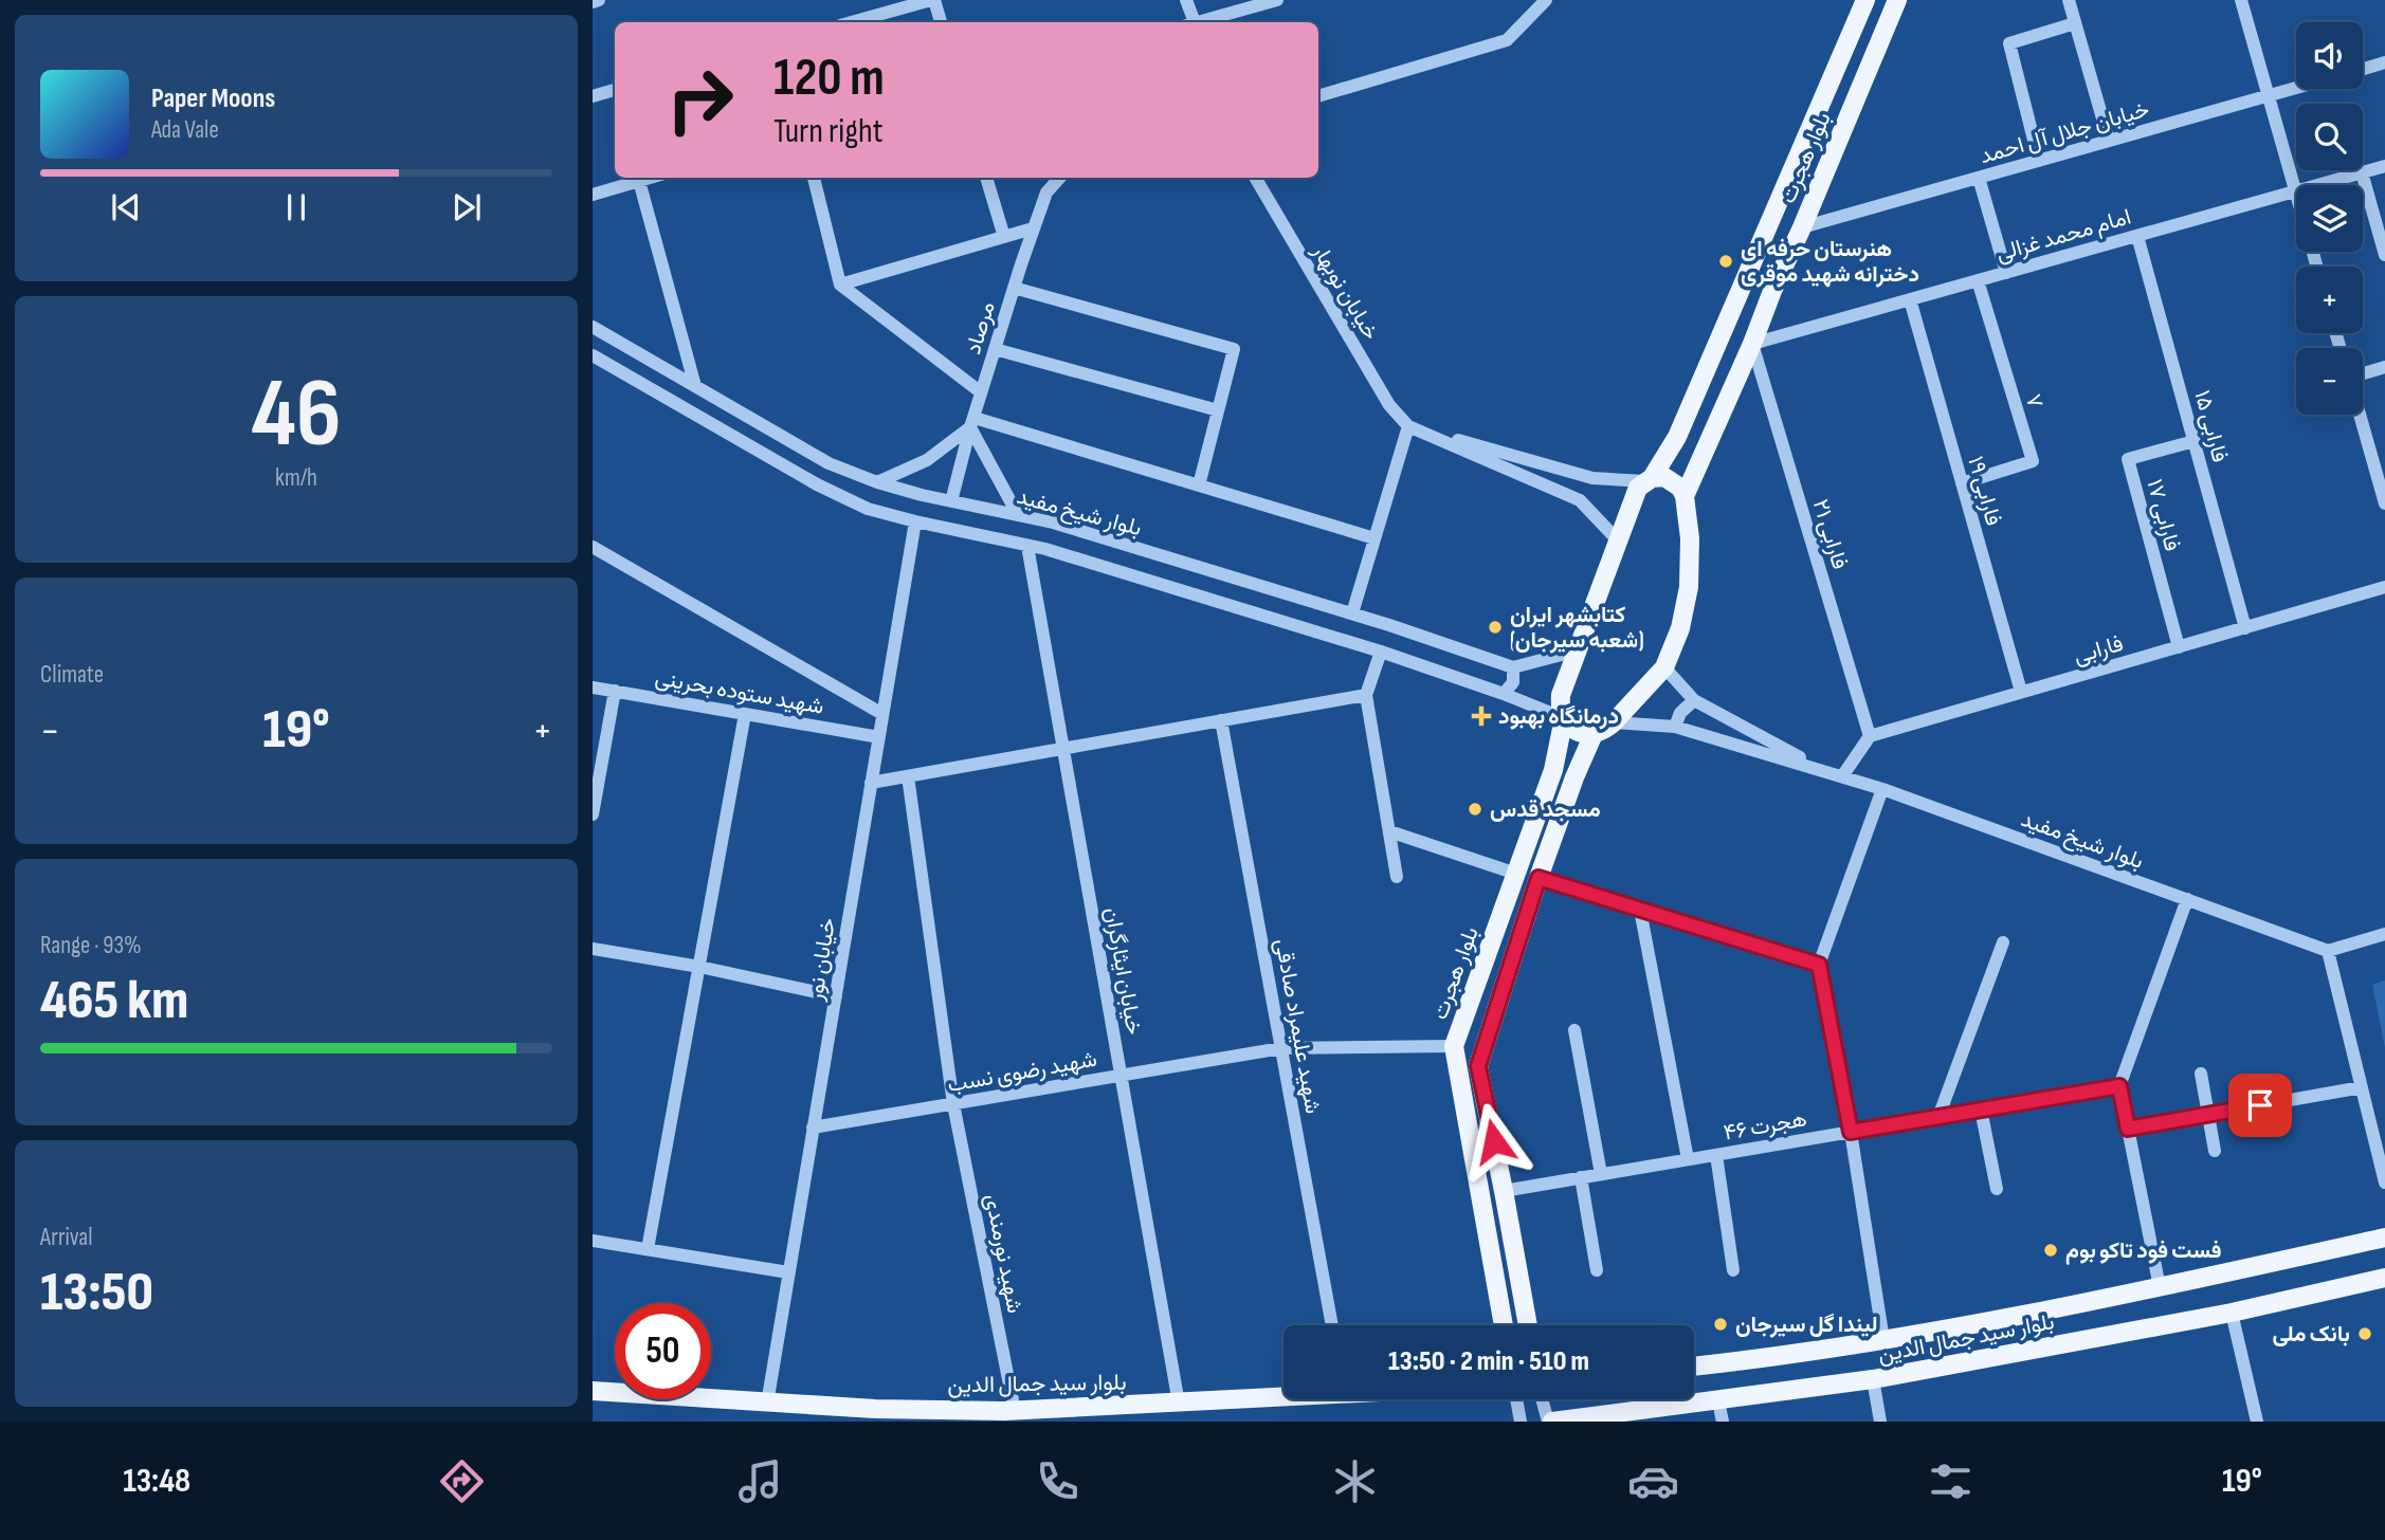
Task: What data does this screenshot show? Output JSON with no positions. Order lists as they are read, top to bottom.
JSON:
{
  "streets": {
    "main road": ["بلوار هجرت", "بلوار سید جمال الدین"],
    "street": [
      "خیابان جلال آل احمد",
      "امام محمد غزالی",
      "خیابان نوبهار",
      "مرصاد",
      "۷",
      "فارابی ۱۵",
      "فارابی ۱۹",
      "بلوار شیخ مفید",
      "فارابی ۱۷",
      "فارابی ۲۱",
      "فارابی",
      "شهید ستوده بحرینی",
      "خیابان نور",
      "خیابان ایثارگران",
      "شهید علیمراد صادقی",
      "شهید رضوی نسب",
      "هجرت ۴۶",
      "شهید نورمندی"
    ]
  },
  "crossings": [
    ["خیابان جلال آل احمد", "بلوار هجرت"],
    ["بلوار هجرت", "امام محمد غزالی"],
    ["بلوار هجرت", "بلوار شیخ مفید"],
    ["بلوار هجرت", "فارابی ۲۱"],
    ["بلوار هجرت", "شهید رضوی نسب"],
    ["امام محمد غزالی", "۷"],
    ["امام محمد غزالی", "فارابی ۱۵"],
    ["امام محمد غزالی", "فارابی ۱۹"],
    ["امام محمد غزالی", "فارابی ۲۱"],
    ["مرصاد", "بلوار شیخ مفید"],
    ["۷", "فارابی ۱۹"],
    ["فارابی ۱۵", "فارابی ۱۷"],
    ["فارابی ۱۵", "فارابی"],
    ["فارابی ۱۹", "فارابی"],
    ["بلوار شیخ مفید", "خیابان نور"],
    ["بلوار شیخ مفید", "خیابان ایثارگران"],
    ["فارابی ۱۷", "فارابی"],
    ["فارابی ۲۱", "فارابی"],
    ["شهید ستوده بحرینی", "خیابان نور"],
    ["خیابان نور", "شهید رضوی نسب"],
    ["خیابان نور", "بلوار سید جمال الدین"],
    ["خیابان ایثارگران", "شهید رضوی نسب"],
    ["خیابان ایثارگران", "بلوار سید جمال الدین"],
    ["شهید علیمراد صادقی", "شهید رضوی نسب"],
    ["شهید رضوی نسب", "شهید نورمندی"],
    ["شهید نورمندی", "بلوار سید جمال الدین"]
  ],
  "places": {
    "other": [
      "هنرستان حرفه ای دخترانه شهید موقری",
      "کتابشهر ایران (شعبه سیرجان)",
      "مسجد قدس",
      "فست فود تاکو بوم",
      "لیندا گل سیرجان",
      "بانک ملی"
    ],
    "health": ["درمانگاه بهبود"]
  },
  "page": {
    "map_buttons": ["+", "−"],
    "turn": ["120 m", "Turn right"],
    "song": ["Paper Moons", "Ada Vale"],
    "tile": [
      ["46", "km/h"],
      "Climate",
      ["Range · 93%", "465 km"],
      ["Arrival", "13:50"]
    ],
    "heat": ["−", "19°", "+"],
    "limit": "50",
    "trip": "13:50 · 2 min · 510 m",
    "tabs": ["13:48", "19°"]
  }
}
